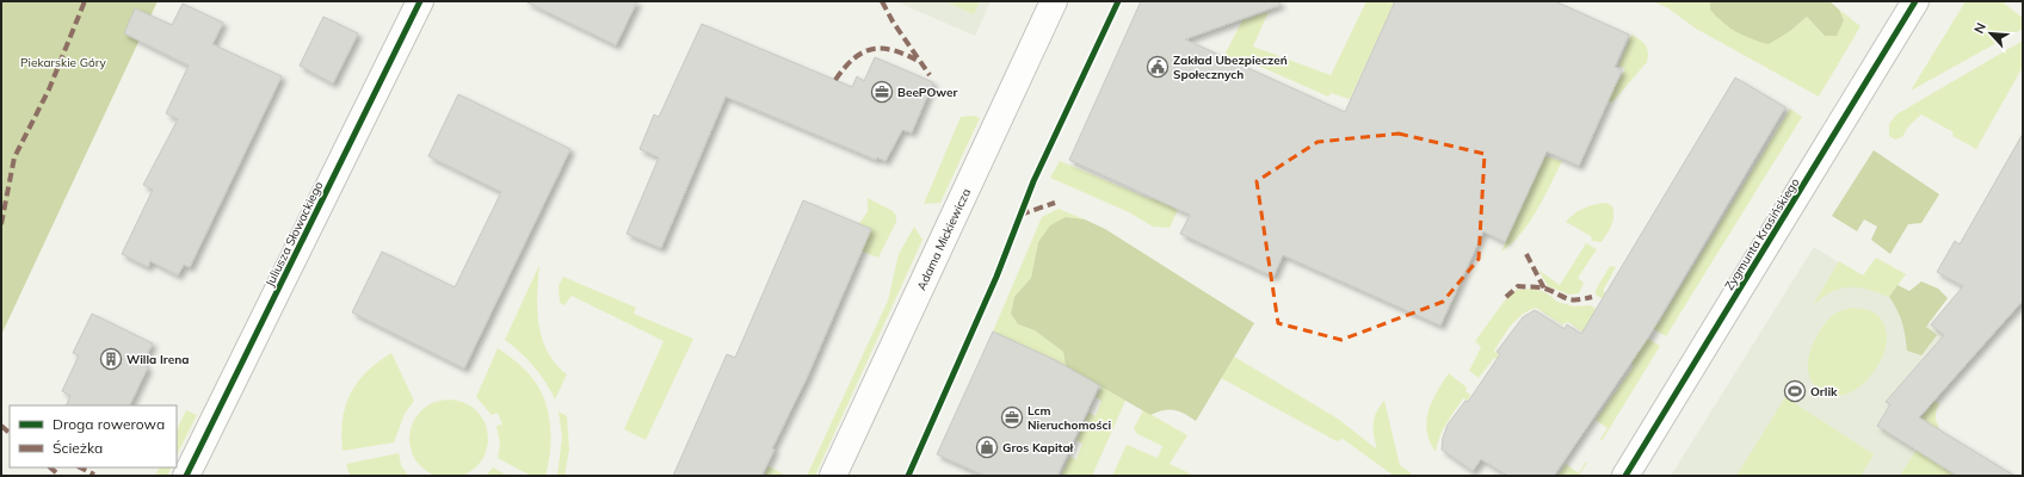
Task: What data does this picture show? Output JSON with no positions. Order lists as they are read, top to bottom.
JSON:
{
  "streets": {
    "street": ["Juliusza Słowackiego", "Zygmunta Krasińskiego", "Adama Mickiewicza"]
  },
  "parks": ["Piekarskie Góry"],
  "places": {
    "public building": ["Zakład Ubezpieczeń Społecznych"],
    "office": ["BeePOwer", "Lcm Nieruchomości"],
    "building": ["Willa Irena"],
    "sports": ["Orlik"],
    "shop": ["Gros Kapitał"]
  },
  "legend": ["Droga rowerowa", "Ścieżka"],
  "north": "top left"
}
